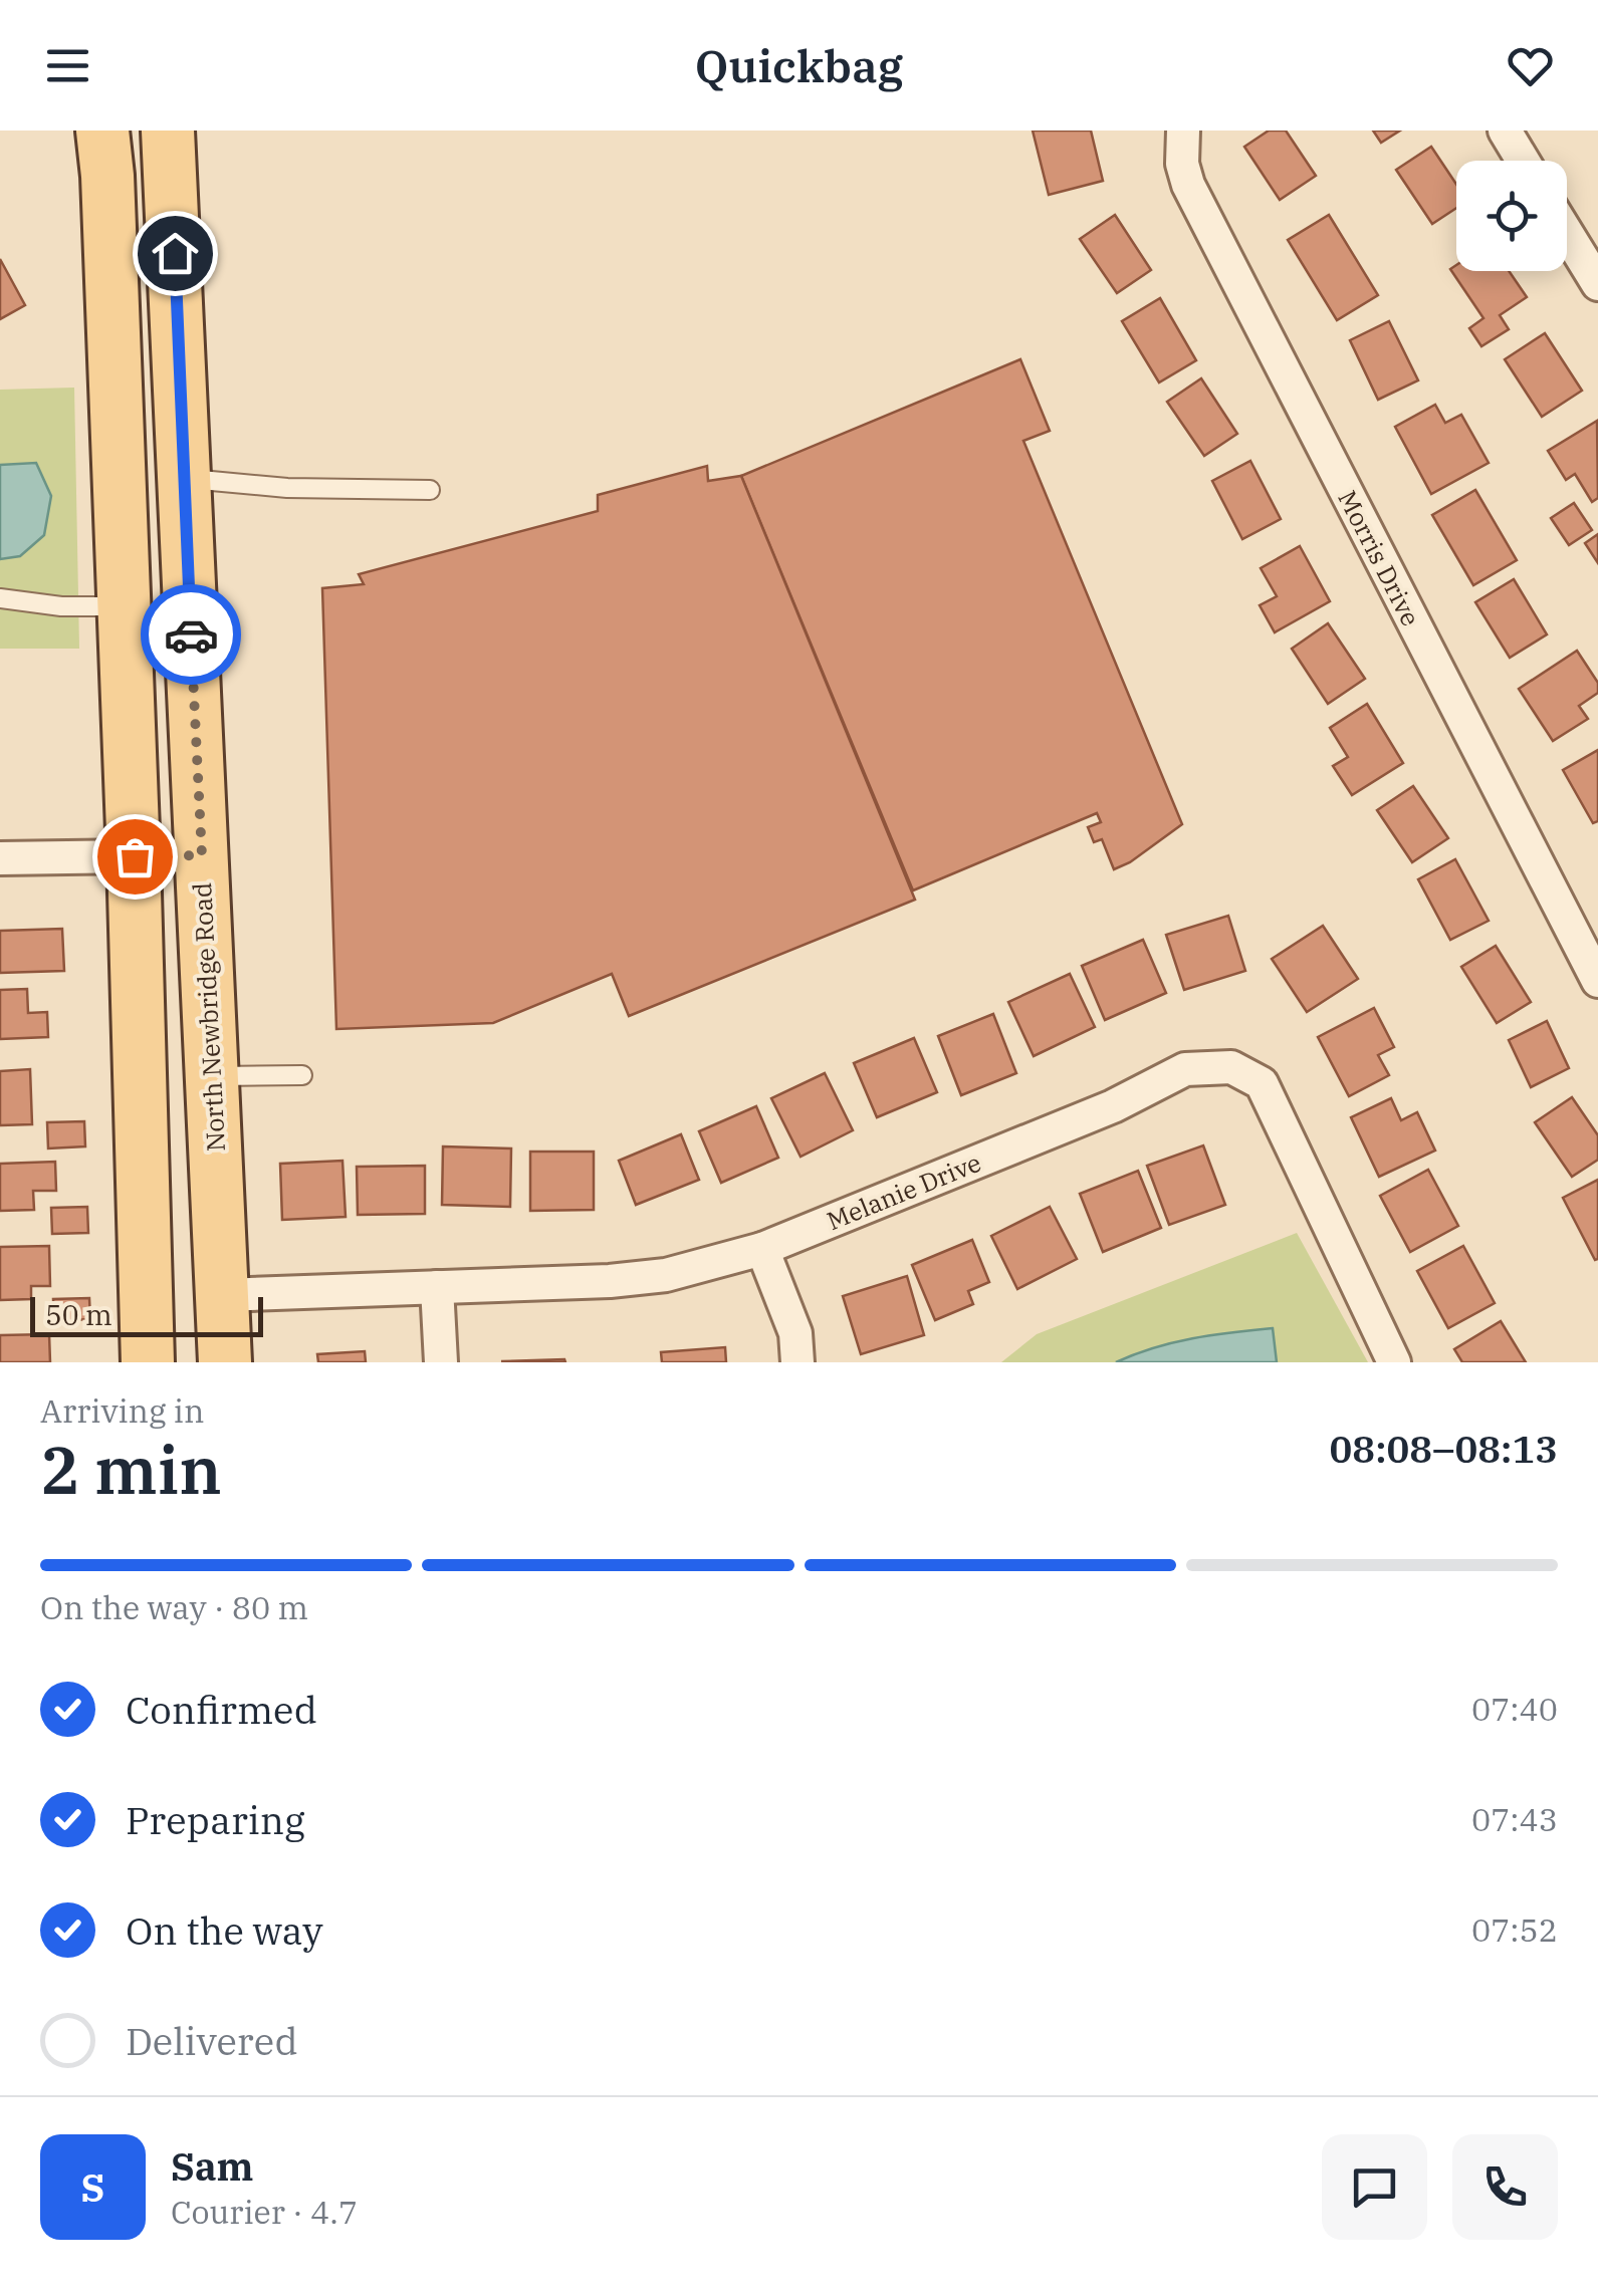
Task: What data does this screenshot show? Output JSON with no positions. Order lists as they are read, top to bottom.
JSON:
{
  "streets": {
    "main road": ["North Newbridge Road"],
    "street": ["Morris Drive", "Melanie Drive"]
  },
  "crossings": [
    ["North Newbridge Road", "Melanie Drive"]
  ],
  "scale_bar": "50 m",
  "page": {
    "header": "Quickbag",
    "scale": "50 m",
    "heading": ["2 min", "Arriving in", "08:08–08:13"],
    "panel": ["Sam", "Courier · 4.7"],
    "bar": "On the way · 80 m",
    "list": [
      ["Confirmed", "07:40"],
      ["Preparing", "07:43"],
      ["On the way", "07:52"],
      "Delivered"
    ],
    "round": "S"
  }
}
